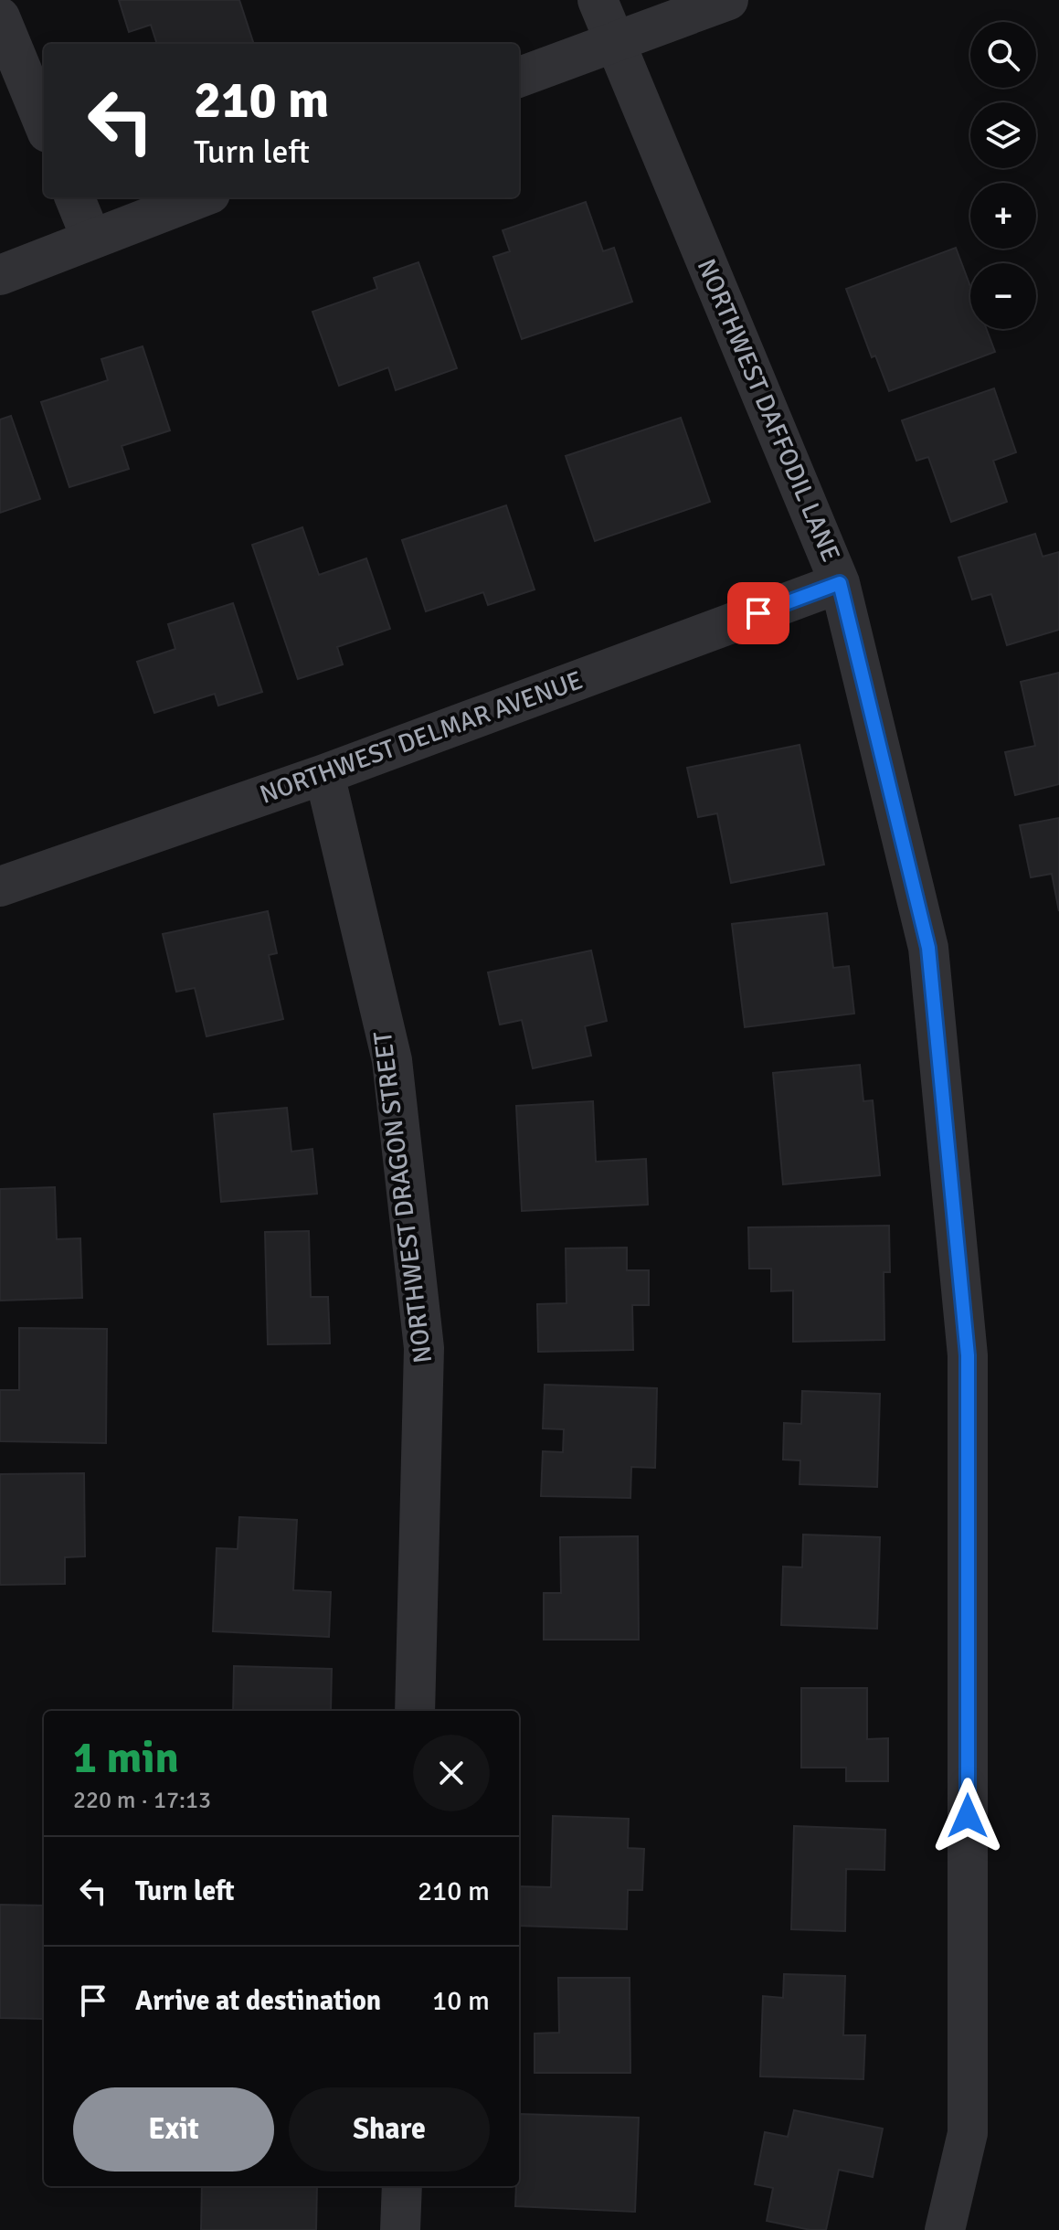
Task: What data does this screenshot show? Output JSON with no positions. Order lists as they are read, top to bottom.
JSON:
{
  "streets": {
    "street": ["NORTHWEST DAFFODIL LANE", "NORTHWEST DELMAR AVENUE", "NORTHWEST DRAGON STREET"]
  },
  "crossings": [
    ["NORTHWEST DAFFODIL LANE", "NORTHWEST DELMAR AVENUE"],
    ["NORTHWEST DELMAR AVENUE", "NORTHWEST DRAGON STREET"]
  ],
  "page": {
    "map_buttons": ["+", "−"],
    "turn": ["210 m", "Turn left"],
    "heading": ["1 min", "220 m · 17:13"],
    "list": [
      {
        "name": "Turn left",
        "value": "210 m"
      },
      {
        "name": "Arrive at destination",
        "value": "10 m"
      }
    ],
    "buttons": ["Exit", "Share"]
  }
}
